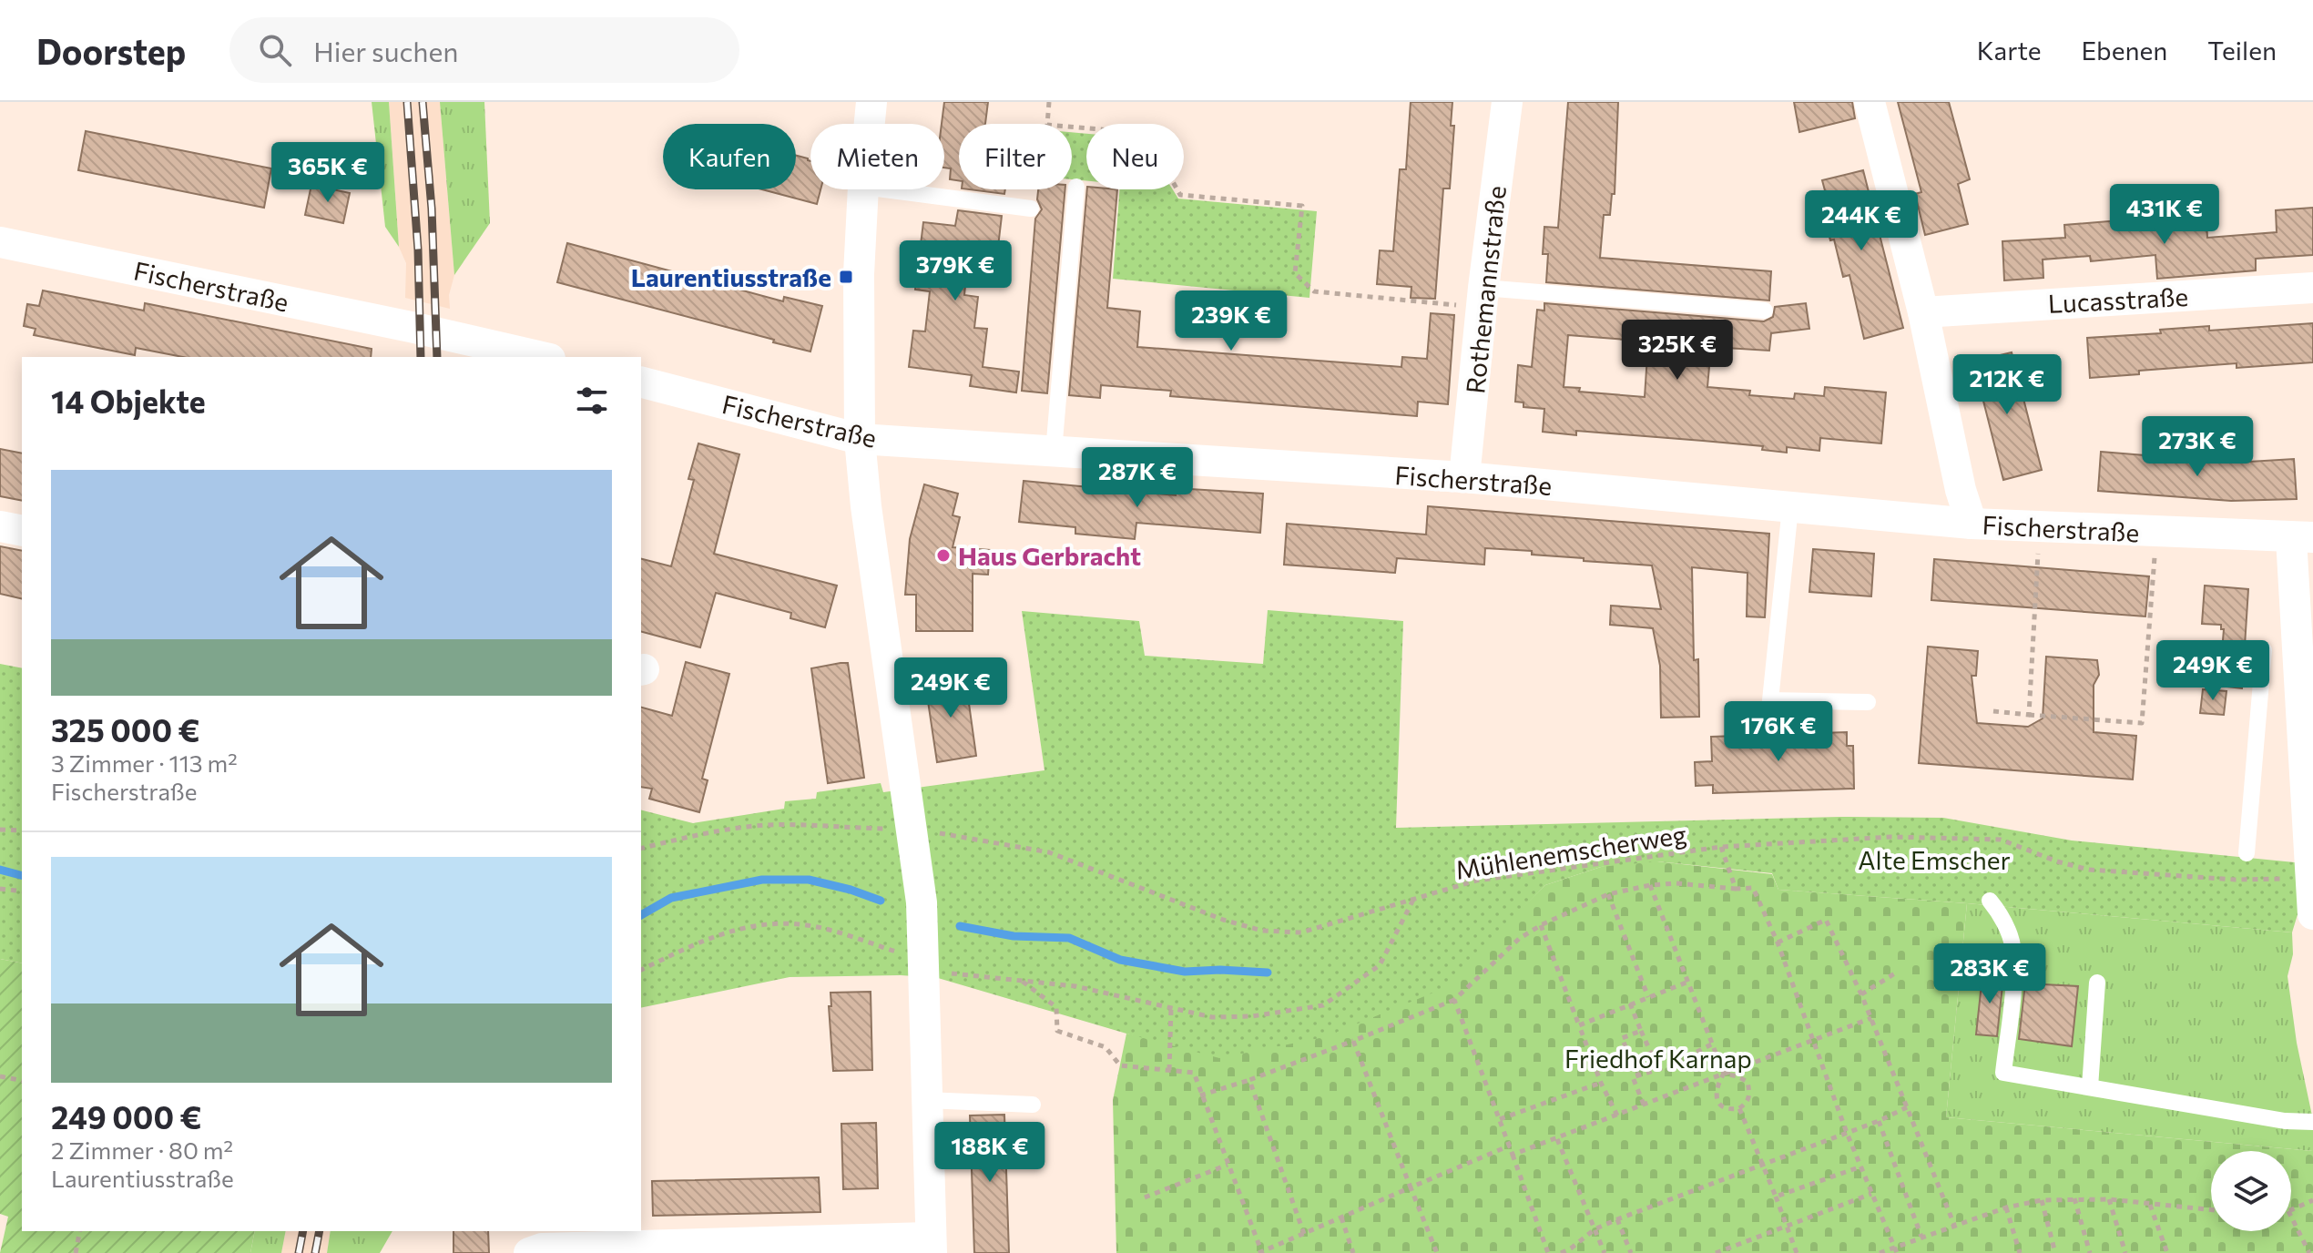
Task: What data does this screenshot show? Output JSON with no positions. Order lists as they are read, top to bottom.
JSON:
{
  "streets": {
    "street": ["Fischerstraße", "Rothemannstraße", "Lucasstraße"],
    "path": ["Mühlenemscherweg"]
  },
  "crossings": [
    ["Fischerstraße", "Rothemannstraße"]
  ],
  "parks": ["Alte Emscher", "Friedhof Karnap"],
  "places": {
    "transit": ["Laurentiusstraße"],
    "other": ["Haus Gerbracht"]
  },
  "page": {
    "header": "Doorstep",
    "search": "Hier suchen",
    "nav": ["Karte", "Ebenen", "Teilen"],
    "chip": [
      "Kaufen",
      "Mieten",
      "Filter",
      "Neu"
    ],
    "price": [
      "365K €",
      "431K €",
      "244K €",
      "379K €",
      "239K €",
      "325K €",
      "212K €",
      "273K €",
      "287K €",
      "249K €",
      "249K €",
      "176K €",
      "283K €",
      "188K €"
    ],
    "heading": "14 Objekte",
    "list": [
      {
        "name": "325 000 €",
        "note": "3 Zimmer · 113 m² · Fischerstraße"
      },
      {
        "name": "249 000 €",
        "note": "2 Zimmer · 80 m² · Laurentiusstraße"
      }
    ]
  }
}
